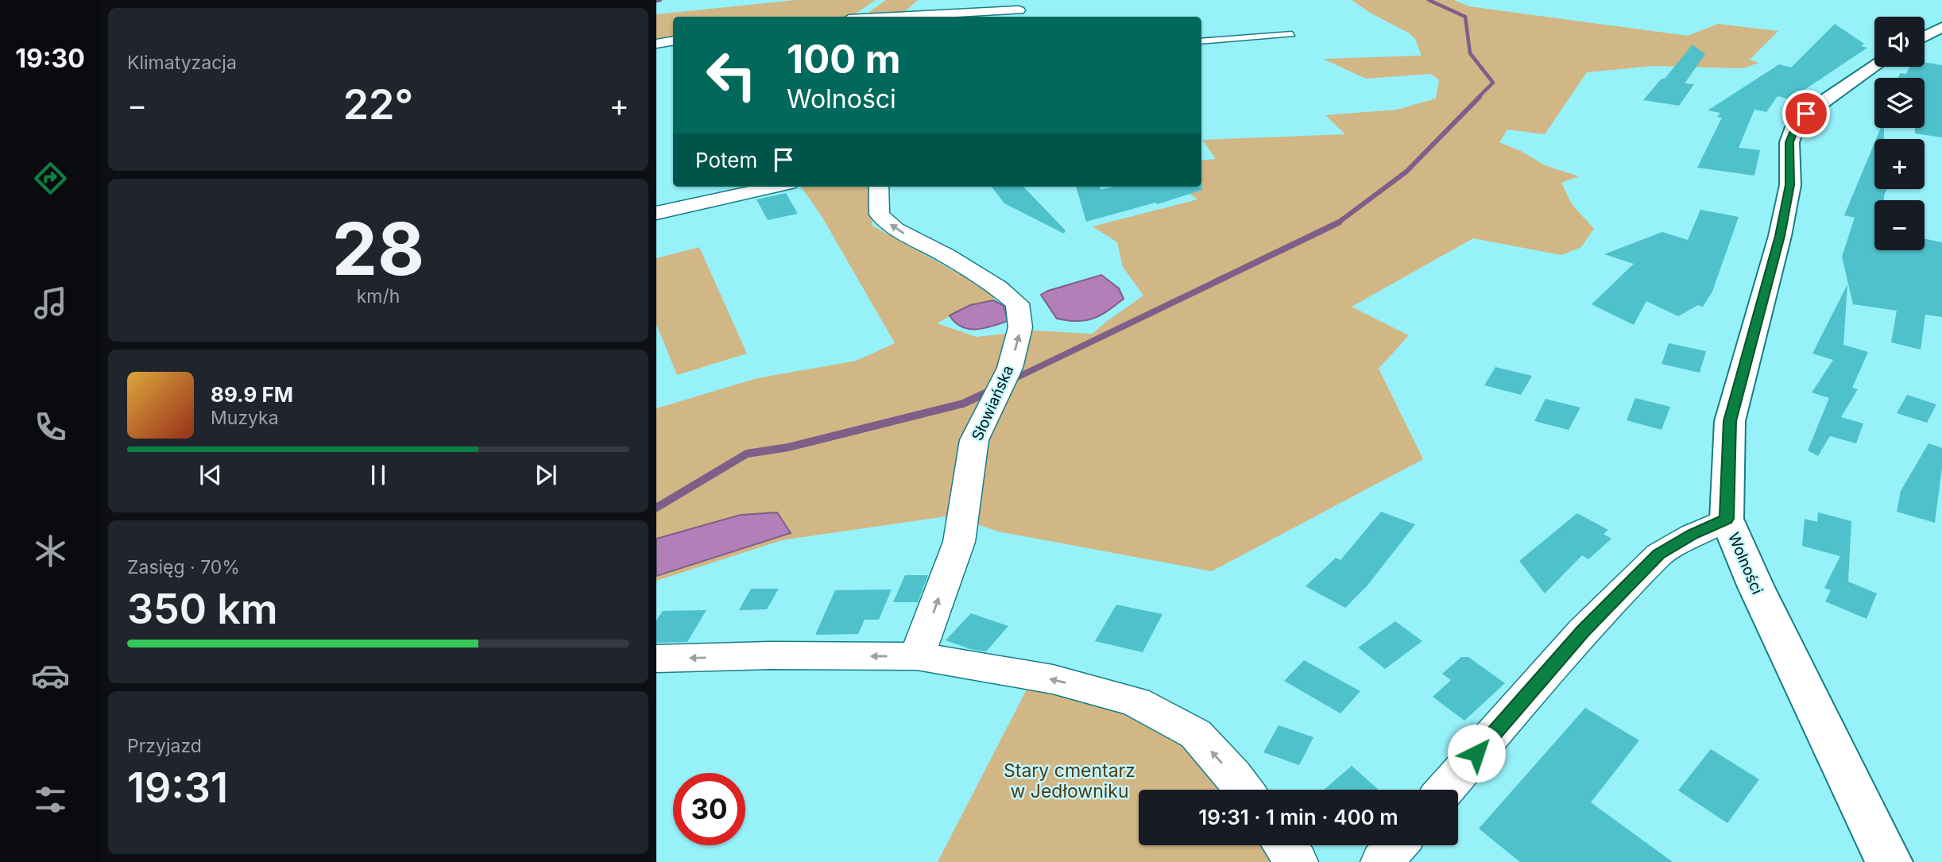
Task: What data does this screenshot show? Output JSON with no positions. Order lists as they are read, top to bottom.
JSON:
{
  "streets": {
    "street": ["Słowiańska", "Wolności"]
  },
  "one_way": ["Słowiańska"],
  "parks": ["Stary cmentarz w Jedłowniku"],
  "page": {
    "tabs": "19:30",
    "tile": [
      "Klimatyzacja",
      ["28", "km/h"],
      ["Zasięg · 70%", "350 km"],
      ["Przyjazd", "19:31"]
    ],
    "map_buttons": ["+", "−"],
    "turn": ["100 m", "Wolności"],
    "heat": ["−", "22°", "+"],
    "then": "Potem",
    "song": ["89.9 FM", "Muzyka"],
    "limit": "30",
    "trip": "19:31 · 1 min · 400 m"
  }
}
